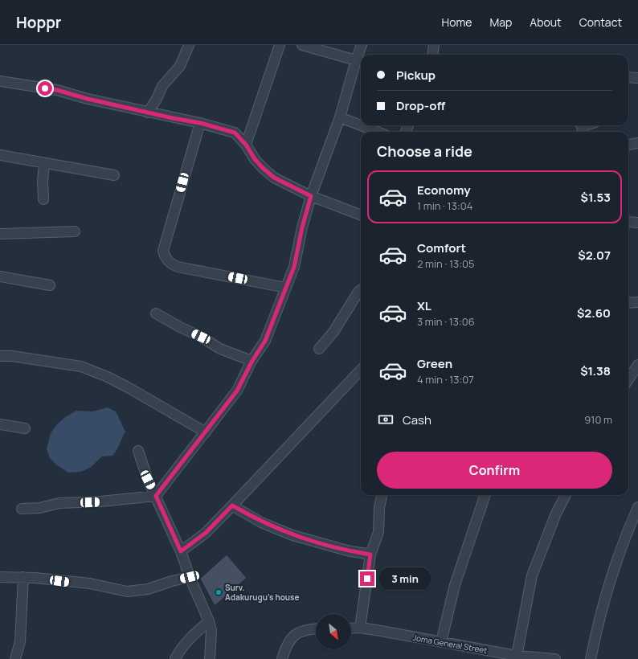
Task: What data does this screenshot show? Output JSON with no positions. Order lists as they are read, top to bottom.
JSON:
{
  "streets": {
    "street": ["Joma General Street"]
  },
  "places": ["Surv. Adakurugu's house"],
  "north": "bottom right",
  "page": {
    "header": "Hoppr",
    "nav": [
      "Home",
      "Map",
      "About",
      "Contact"
    ],
    "banner": ["Pickup", "Drop-off"],
    "heading": "Choose a ride",
    "list": [
      {
        "name": "Economy",
        "note": "1 min · 13:04",
        "value": "$1.53"
      },
      {
        "name": "Comfort",
        "note": "2 min · 13:05",
        "value": "$2.07"
      },
      {
        "name": "XL",
        "note": "3 min · 13:06",
        "value": "$2.60"
      },
      {
        "name": "Green",
        "note": "4 min · 13:07",
        "value": "$1.38"
      }
    ],
    "pay": ["Cash", "910 m"],
    "buttons": "Confirm",
    "bubble": "3 min"
  }
}
